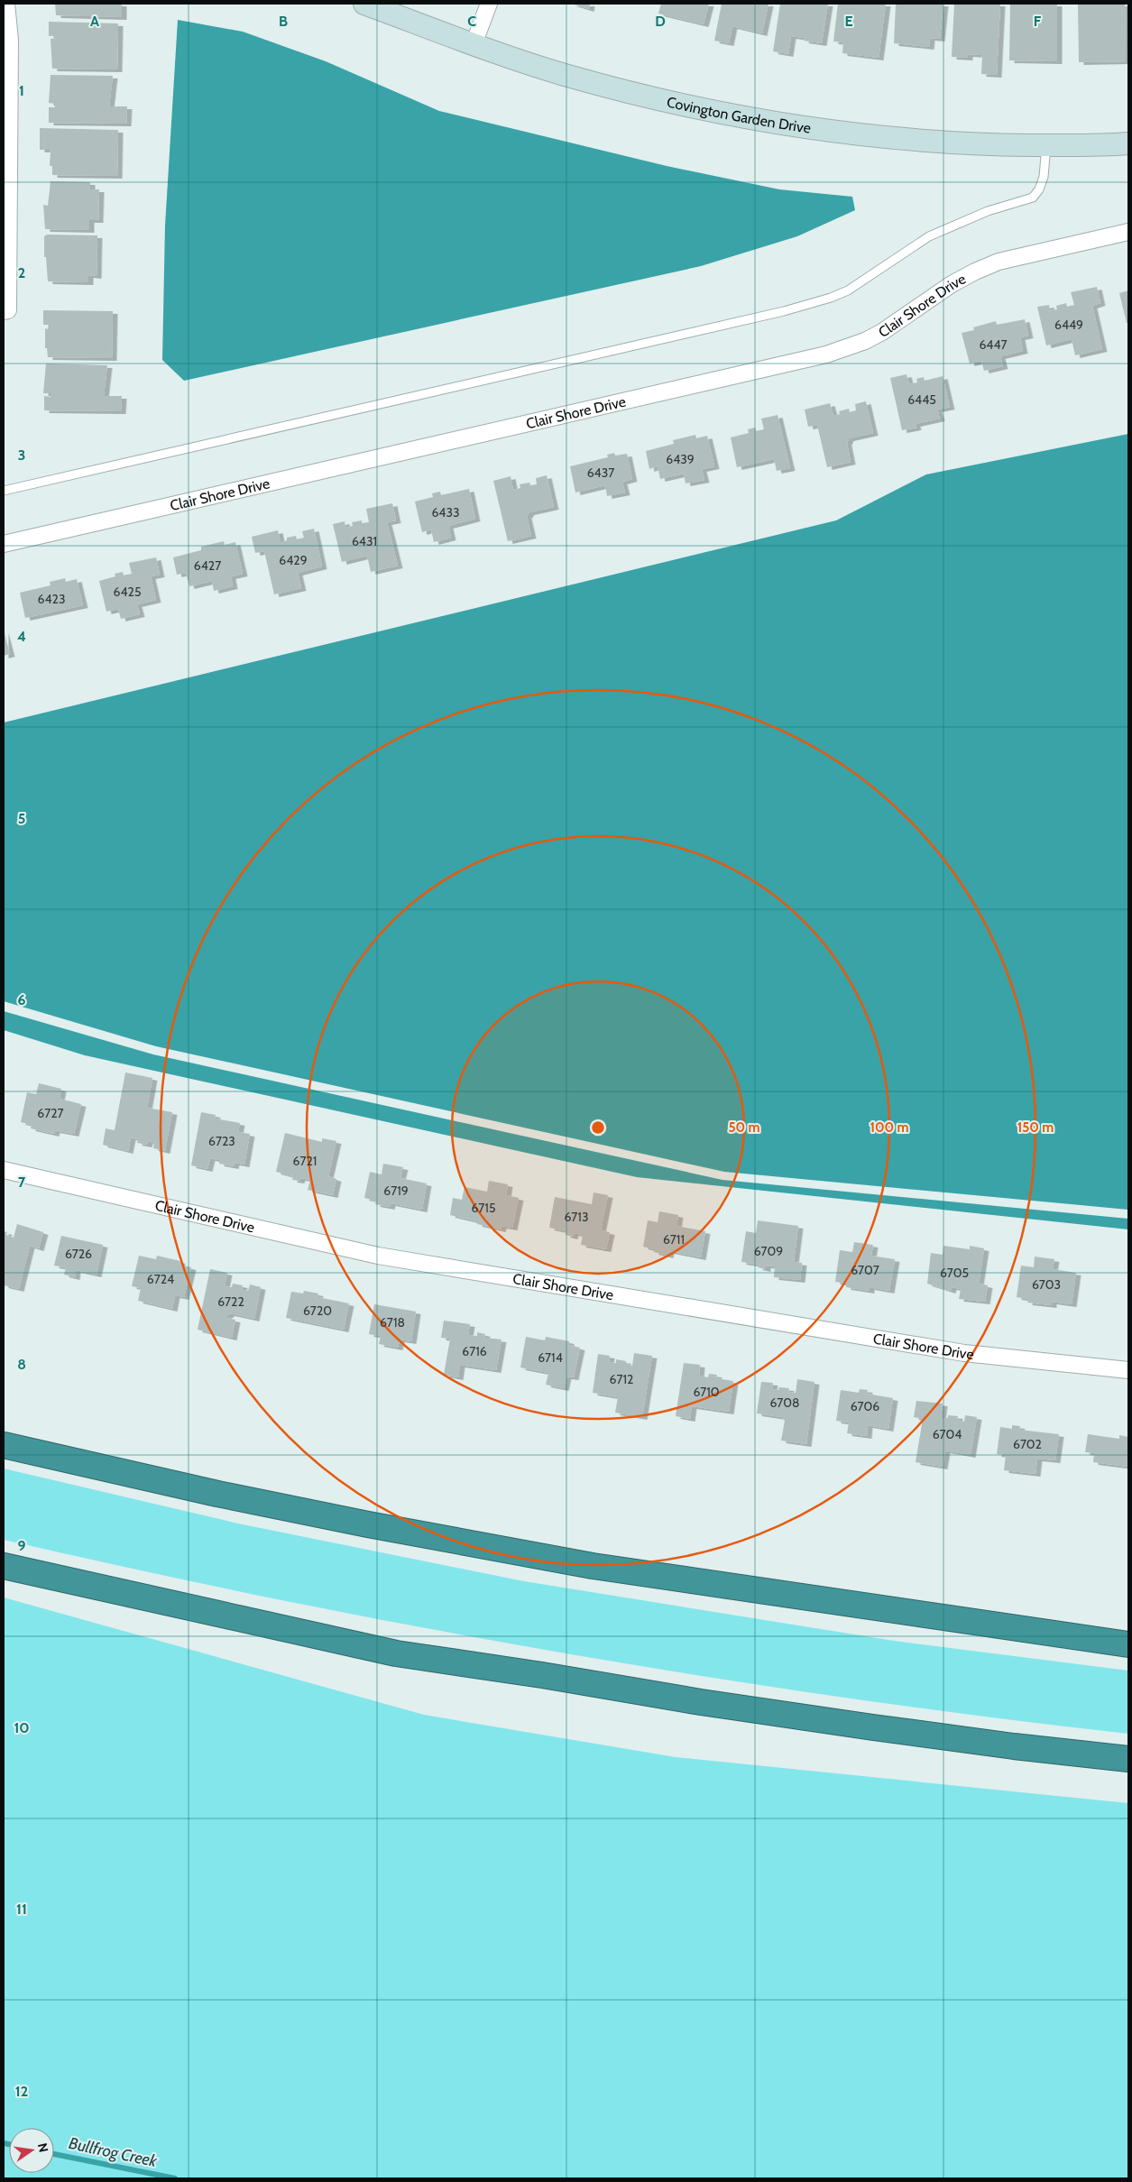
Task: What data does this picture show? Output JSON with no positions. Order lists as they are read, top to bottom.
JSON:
{
  "streets": {
    "street": ["Covington Garden Drive", "Clair Shore Drive"]
  },
  "water": ["Bullfrog Creek"],
  "house_numbers": [
    "6449",
    "6447",
    "6445",
    "6439",
    "6437",
    "6433",
    "6431",
    "6429",
    "6427",
    "6425",
    "6423",
    "6727",
    "6723",
    "6721",
    "6719",
    "6715",
    "6713",
    "6711",
    "6709",
    "6726",
    "6707",
    "6705",
    "6724",
    "6703",
    "6722",
    "6720",
    "6718",
    "6716",
    "6714",
    "6712",
    "6710",
    "6708",
    "6706",
    "6704",
    "6702"
  ],
  "north": "right",
  "grid": {
    "columns": [
      "A",
      "B",
      "C",
      "D",
      "E",
      "F"
    ],
    "rows": [
      "1",
      "2",
      "3",
      "4",
      "5",
      "6",
      "7",
      "8",
      "9",
      "10",
      "11",
      "12"
    ]
  },
  "rings": ["50 m", "100 m", "150 m"]
}
